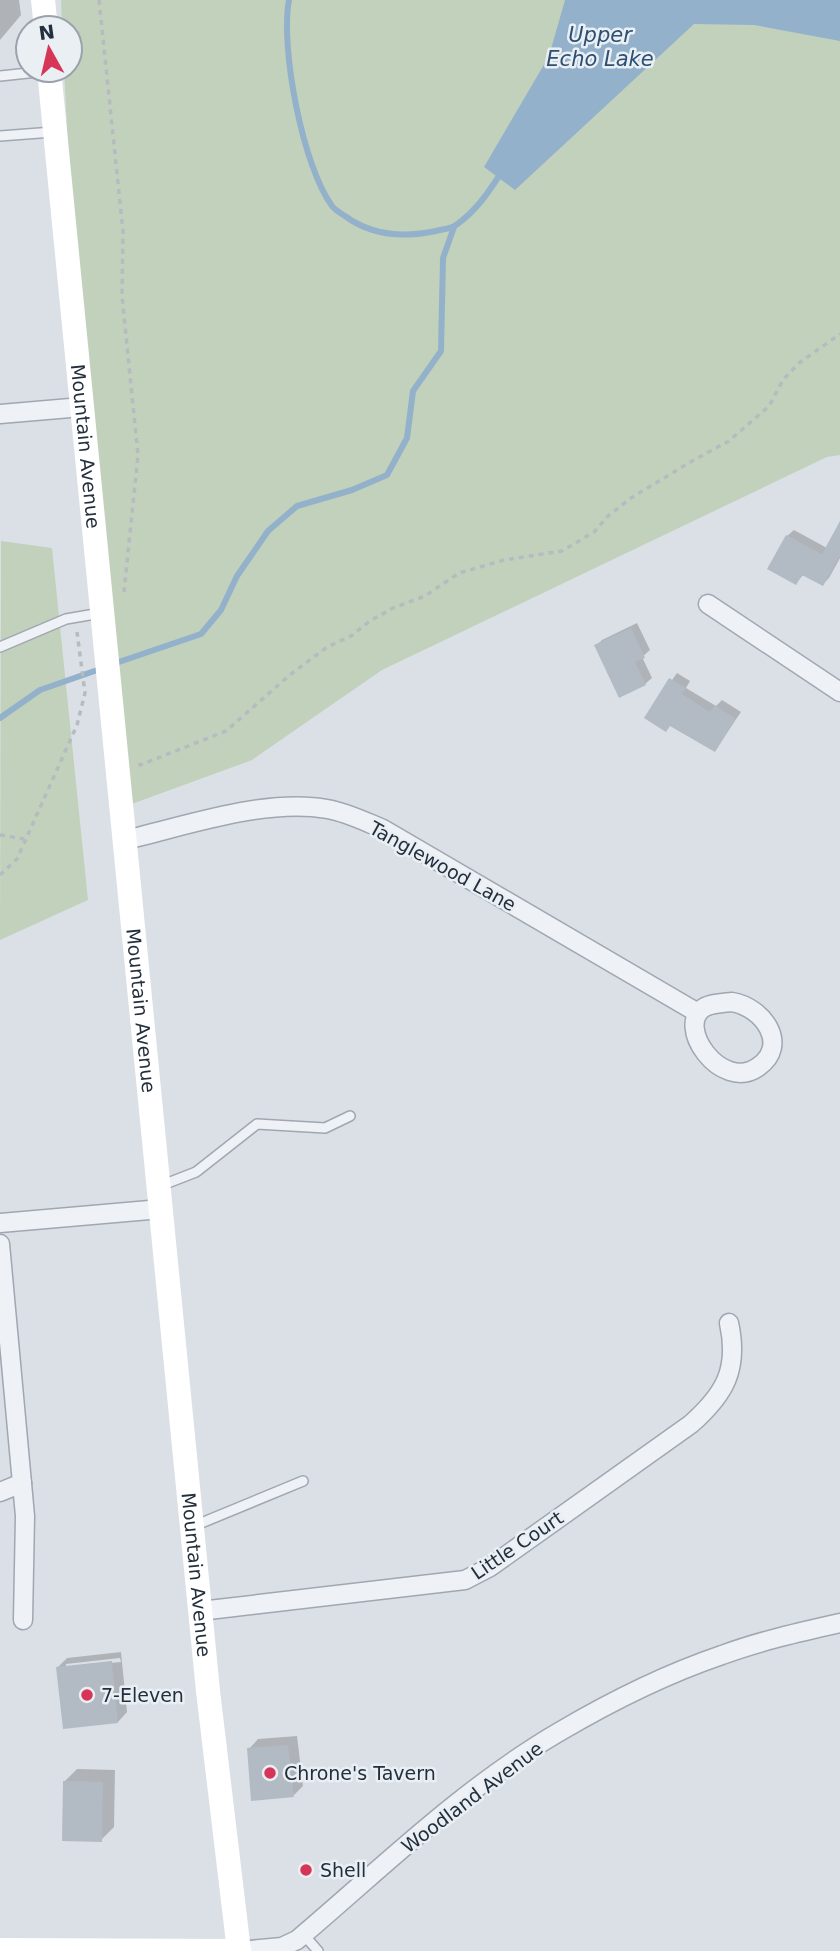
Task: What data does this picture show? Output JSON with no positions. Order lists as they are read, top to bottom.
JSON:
{
  "streets": {
    "street": [
      "Mountain Avenue",
      "Tanglewood Lane",
      "Little Court",
      "Woodland Avenue"
    ]
  },
  "crossings": [
    ["Mountain Avenue", "Tanglewood Lane"],
    ["Mountain Avenue", "Little Court"],
    ["Mountain Avenue", "Woodland Avenue"]
  ],
  "water": ["Upper Echo Lake"],
  "places": ["7-Eleven", "Chrone's Tavern", "Shell"],
  "north": "top"
}
